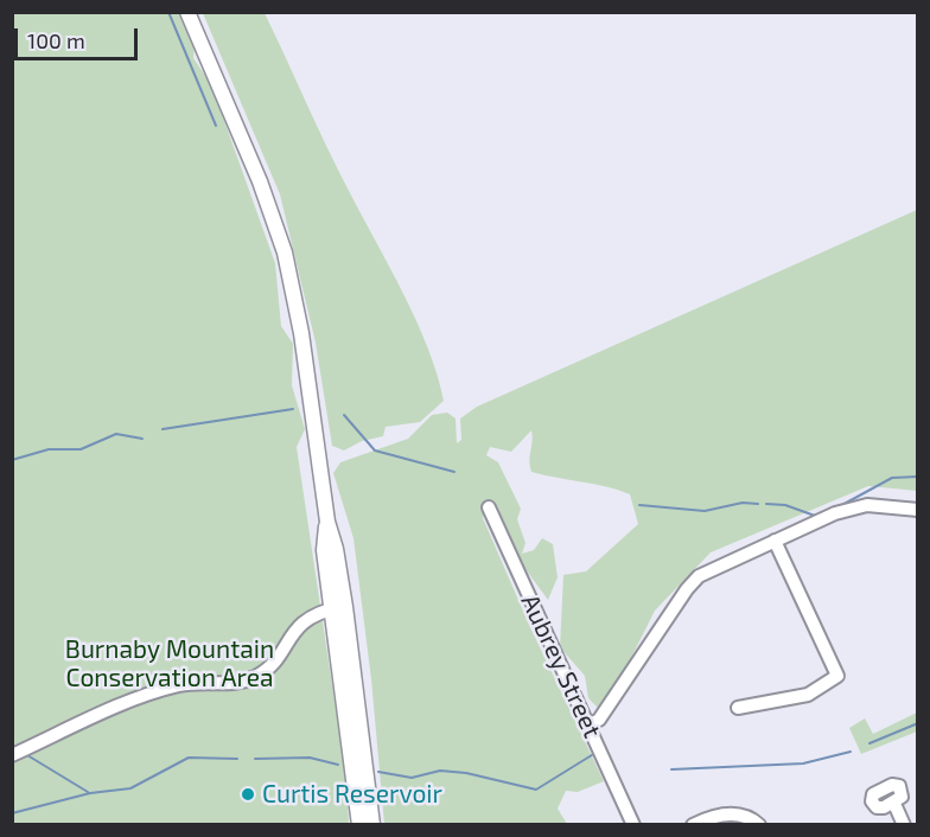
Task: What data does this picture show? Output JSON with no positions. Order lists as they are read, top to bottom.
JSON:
{
  "streets": {
    "street": ["Aubrey Street"]
  },
  "parks": ["Burnaby Mountain Conservation Area"],
  "places": ["Curtis Reservoir"],
  "scale_bar": "100 m"
}
